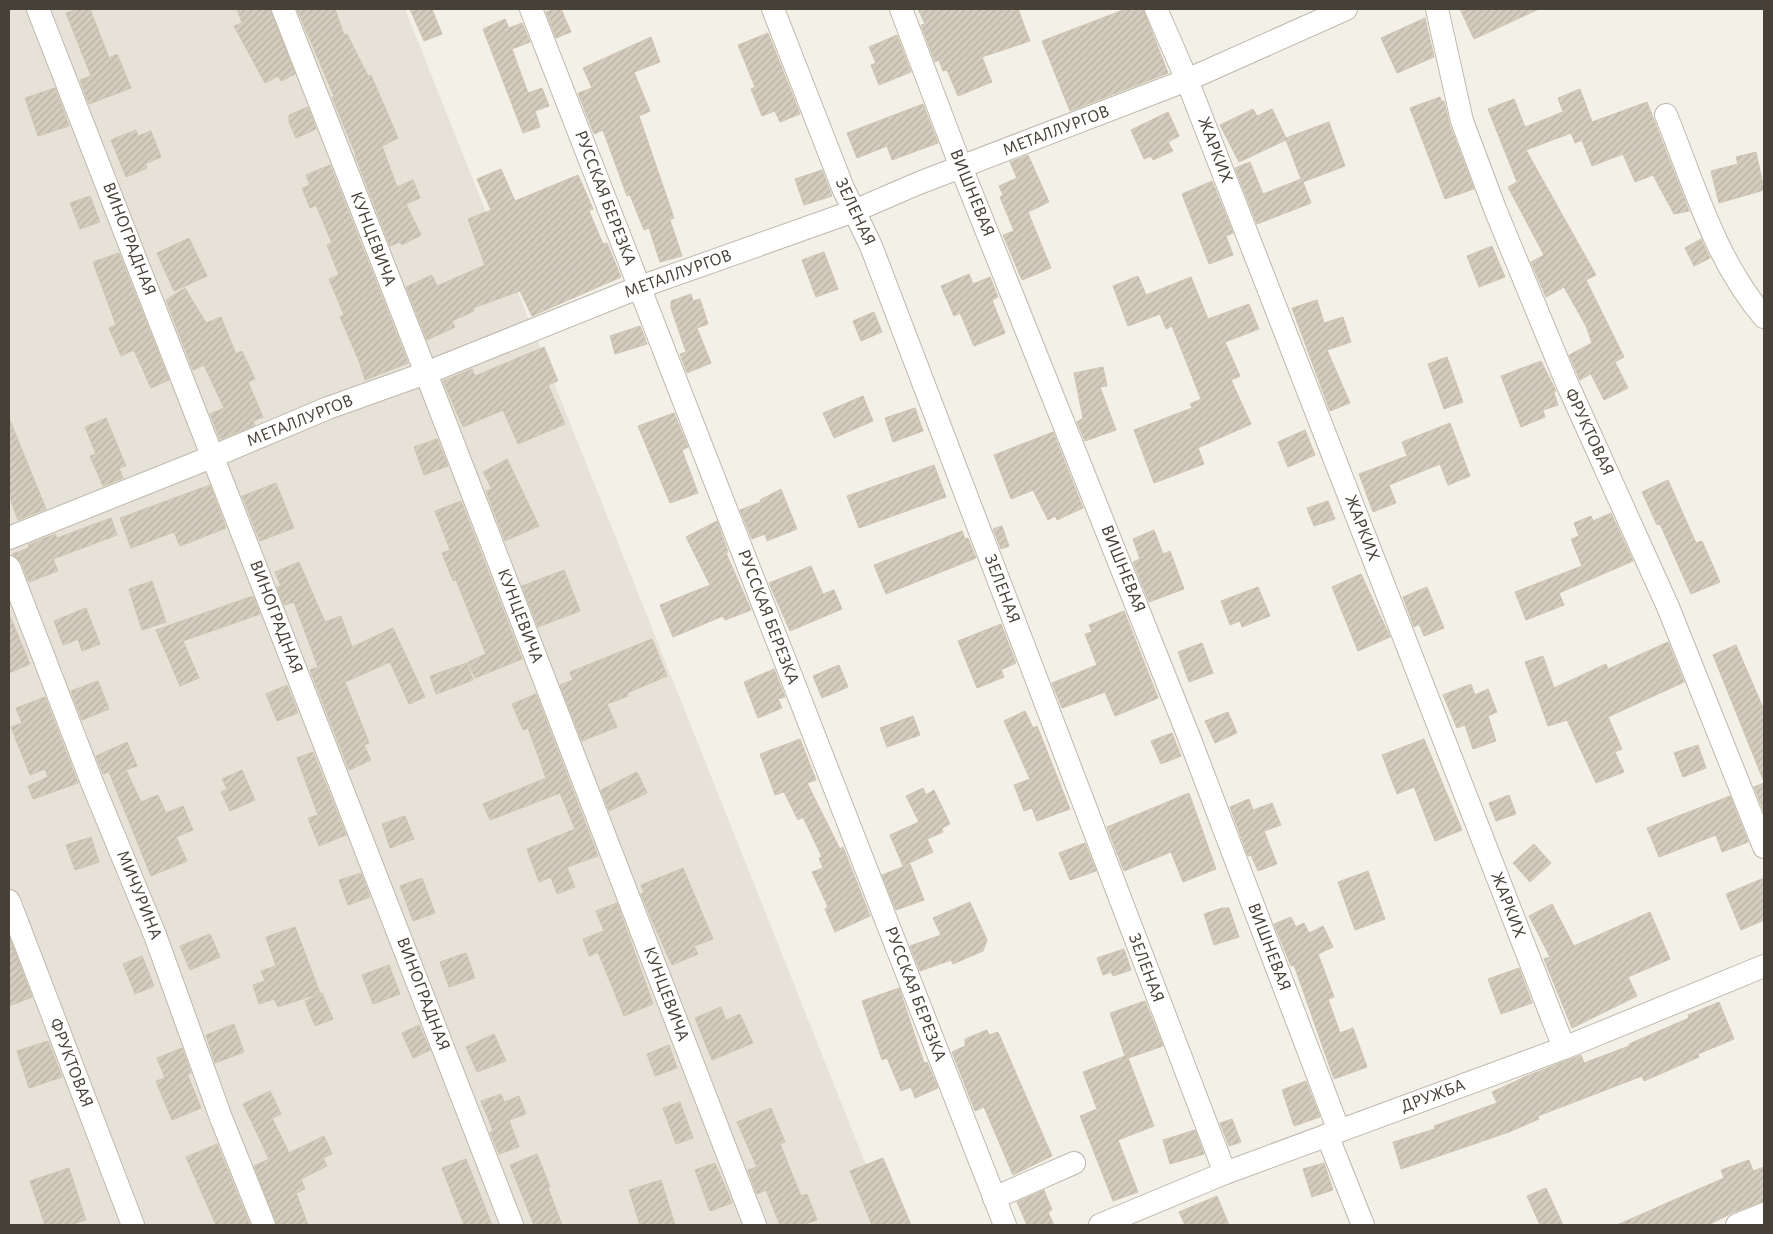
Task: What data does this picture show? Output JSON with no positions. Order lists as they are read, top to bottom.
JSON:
{
  "streets": {
    "street": [
      "МЕТАЛЛУРГОВ",
      "ЖАРКИХ",
      "ВИШНЕВАЯ",
      "РУССКАЯ БЕРЕЗКА",
      "ЗЕЛЕНАЯ",
      "ВИНОГРАДНАЯ",
      "КУНЦЕВИЧА",
      "ФРУКТОВАЯ",
      "МИЧУРИНА",
      "ДРУЖБА"
    ]
  },
  "crossings": [
    ["МЕТАЛЛУРГОВ", "ЖАРКИХ"],
    ["МЕТАЛЛУРГОВ", "ВИШНЕВАЯ"],
    ["МЕТАЛЛУРГОВ", "РУССКАЯ БЕРЕЗКА"],
    ["МЕТАЛЛУРГОВ", "ЗЕЛЕНАЯ"],
    ["МЕТАЛЛУРГОВ", "ВИНОГРАДНАЯ"],
    ["МЕТАЛЛУРГОВ", "КУНЦЕВИЧА"],
    ["ЖАРКИХ", "ДРУЖБА"],
    ["ВИШНЕВАЯ", "ДРУЖБА"],
    ["ЗЕЛЕНАЯ", "ДРУЖБА"]
  ]
}
